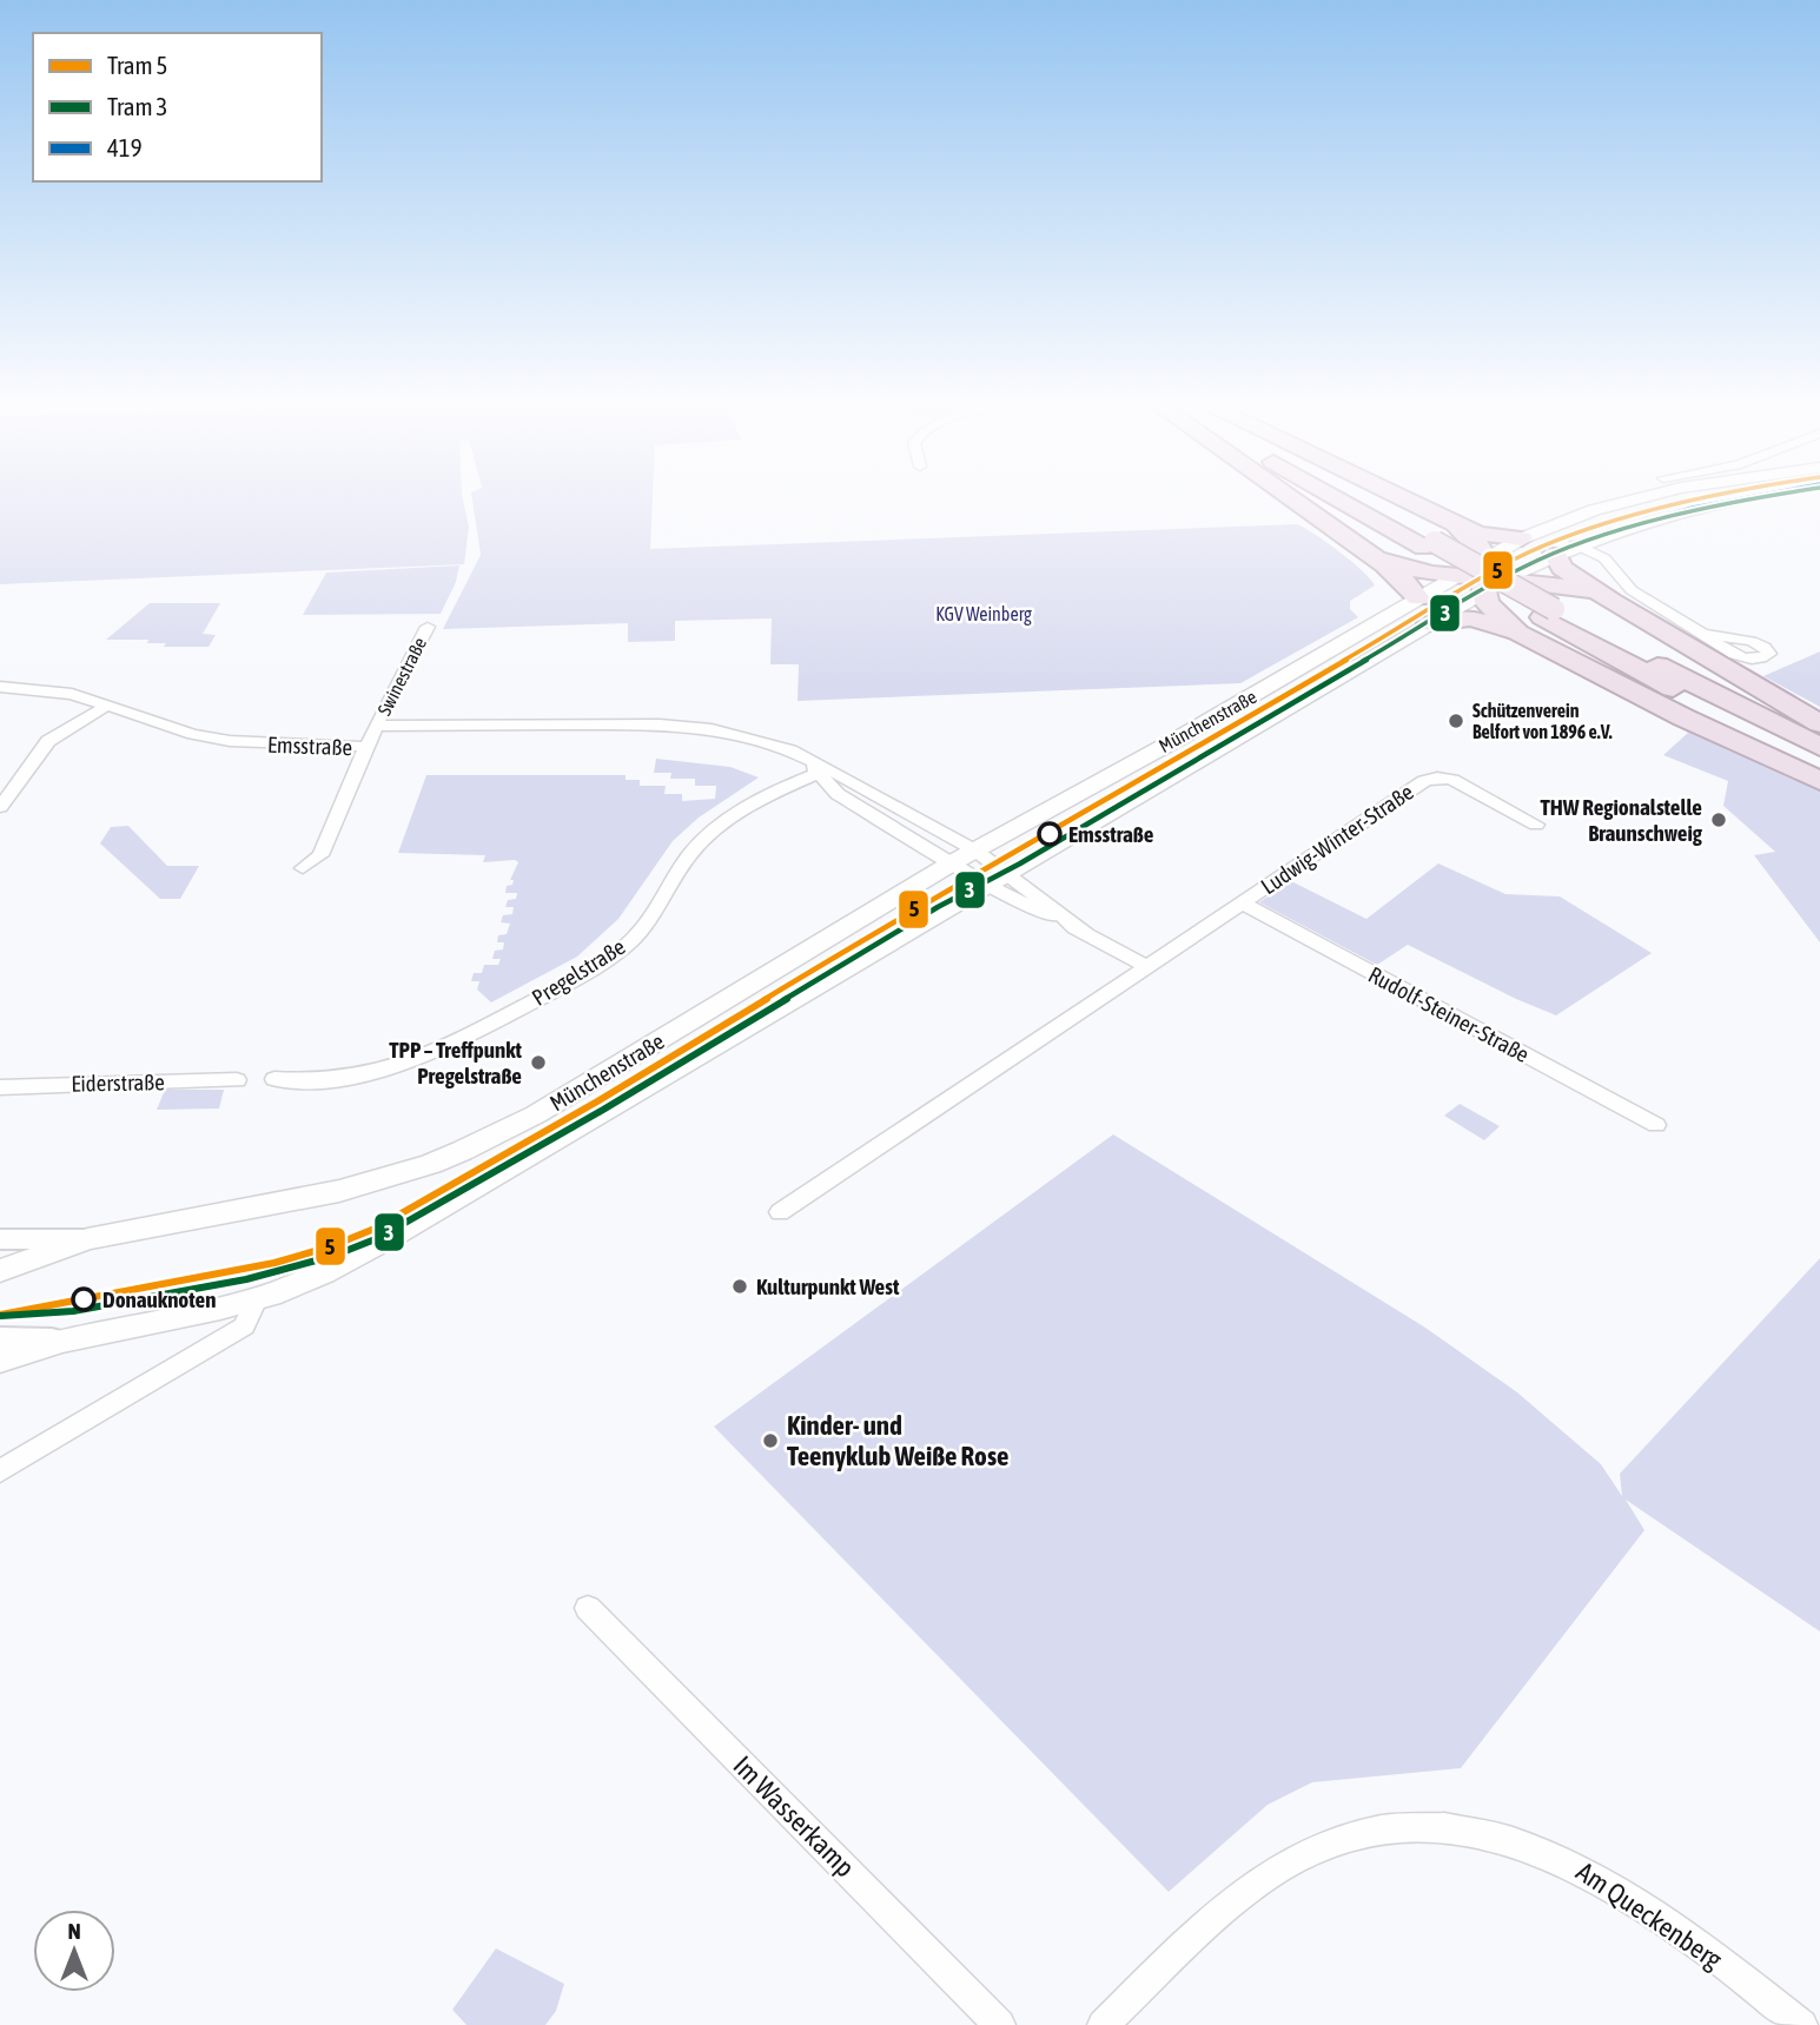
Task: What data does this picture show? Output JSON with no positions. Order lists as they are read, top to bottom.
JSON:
{
  "streets": {
    "main road": ["Münchenstraße"],
    "street": [
      "Swinestraße",
      "Emsstraße",
      "Ludwig-Winter-Straße",
      "Pregelstraße",
      "Rudolf-Steiner-Straße",
      "Eiderstraße",
      "Im Wasserkamp",
      "Am Queckenberg"
    ]
  },
  "crossings": [
    ["Swinestraße", "Emsstraße"],
    ["Münchenstraße", "Emsstraße"],
    ["Emsstraße", "Pregelstraße"],
    ["Ludwig-Winter-Straße", "Rudolf-Steiner-Straße"]
  ],
  "parks": ["KGV Weinberg"],
  "places": [
    "Schützenverein Belfort von 1896 e.V.",
    "THW Regionalstelle Braunschweig",
    "Emsstraße",
    "TPP – Treffpunkt Pregelstraße",
    "Kulturpunkt West",
    "Donauknoten",
    "Kinder- und Teenyklub Weiße Rose"
  ],
  "lines": ["tram line 5", "tram line 3", "transit line 419"],
  "legend": ["Tram 5", "Tram 3", "419"],
  "north": "top"
}
